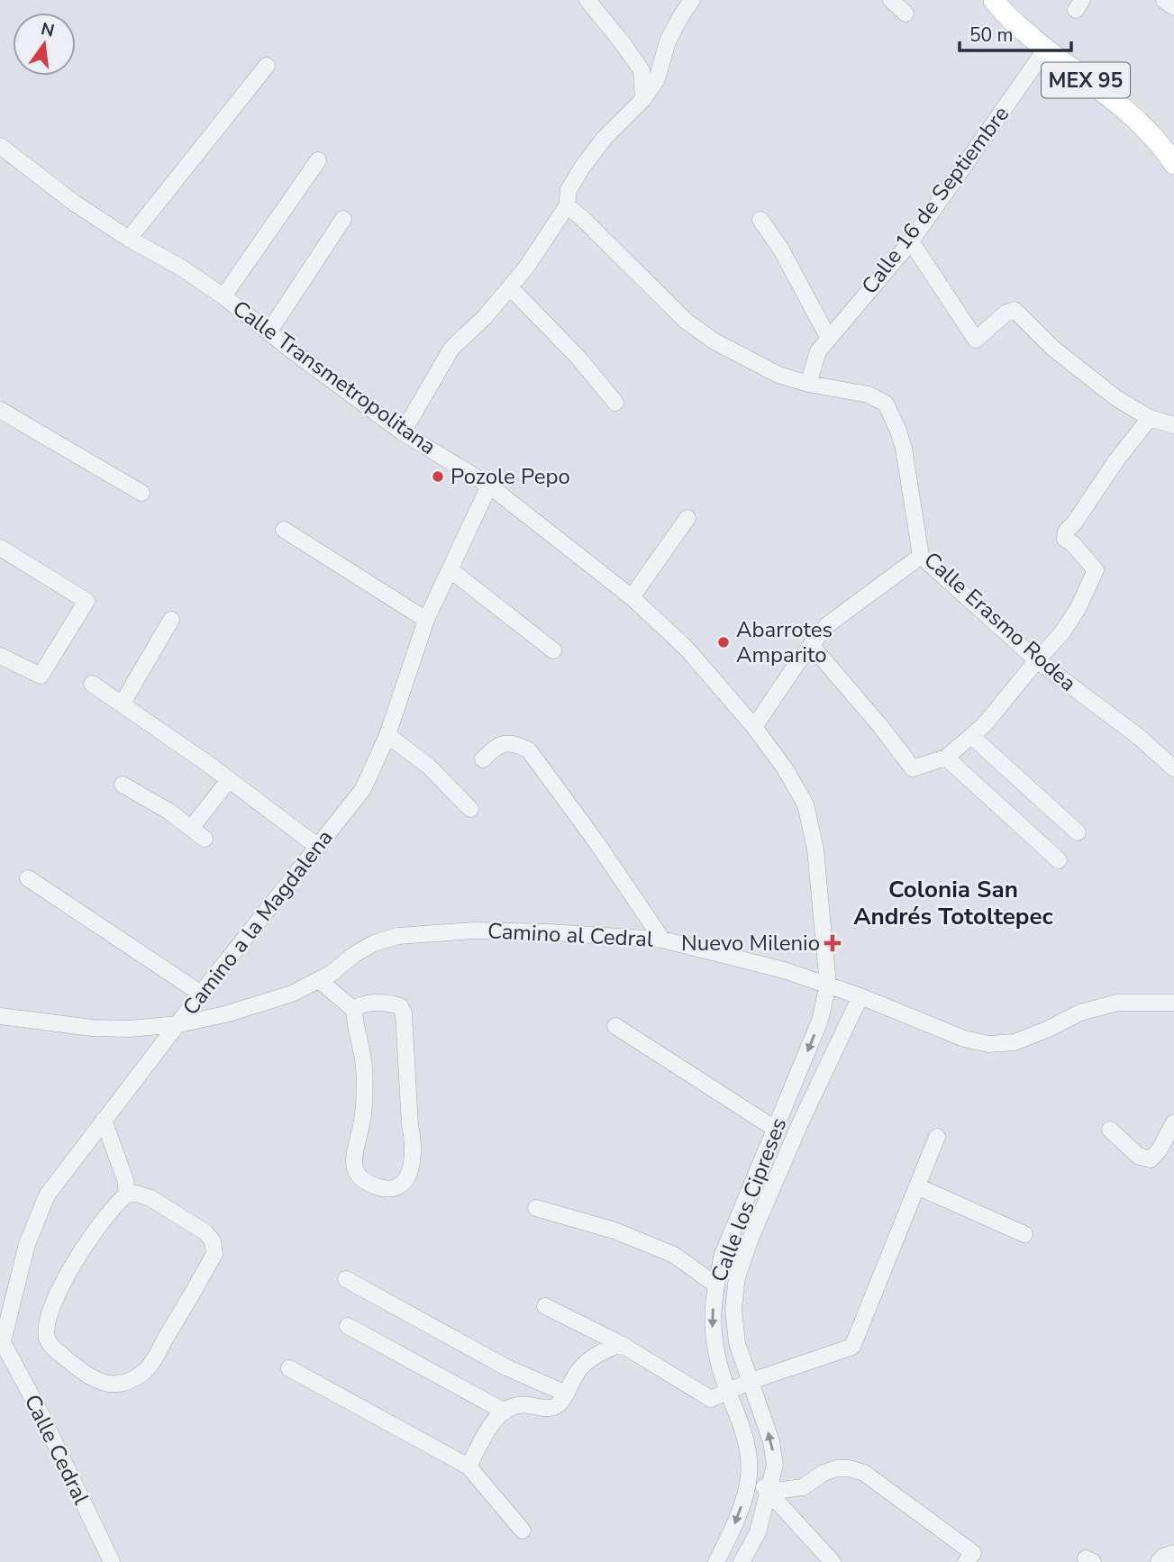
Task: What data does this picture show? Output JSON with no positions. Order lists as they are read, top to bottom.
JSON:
{
  "streets": {
    "main road": ["MEX 95"],
    "street": [
      "Calle 16 de Septiembre",
      "Calle Transmetropolitana",
      "Calle Erasmo Rodea",
      "Camino a la Magdalena",
      "Camino al Cedral",
      "Calle los Cipreses",
      "Calle Cedral"
    ]
  },
  "crossings": [
    ["MEX 95", "Calle 16 de Septiembre"],
    ["Calle 16 de Septiembre", "Calle Erasmo Rodea"],
    ["Calle Transmetropolitana", "Camino a la Magdalena"],
    ["Calle Transmetropolitana", "Camino al Cedral"],
    ["Calle Transmetropolitana", "Calle los Cipreses"],
    ["Camino a la Magdalena", "Camino al Cedral"],
    ["Camino a la Magdalena", "Calle Cedral"],
    ["Camino al Cedral", "Calle los Cipreses"]
  ],
  "districts": ["Colonia San Andrés Totoltepec"],
  "places": {
    "other": ["Pozole Pepo", "Abarrotes Amparito"],
    "health": ["Nuevo Milenio"]
  },
  "scale_bar": "50 m",
  "north": "top"
}
